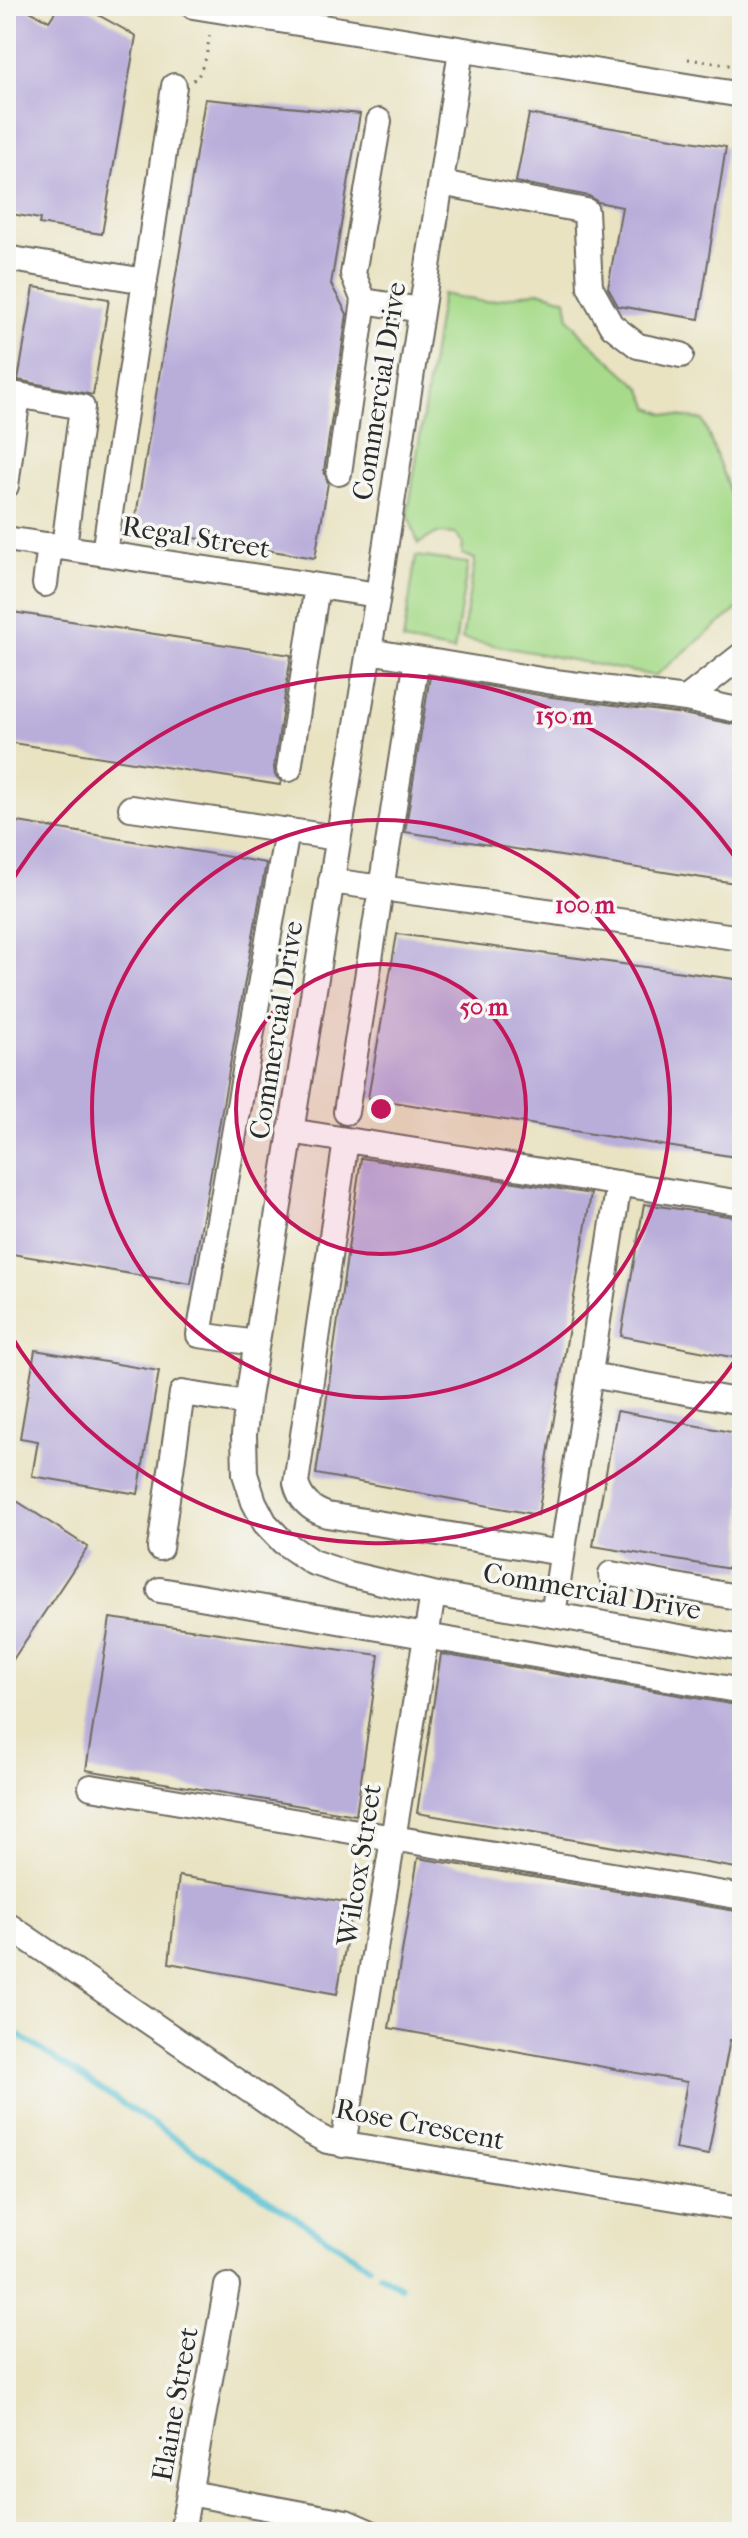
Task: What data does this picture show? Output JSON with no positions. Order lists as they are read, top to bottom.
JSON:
{
  "streets": {
    "street": [
      "Commercial Drive",
      "Regal Street",
      "Wilcox Street",
      "Rose Crescent",
      "Elaine Street"
    ]
  },
  "crossings": [
    ["Commercial Drive", "Regal Street"],
    ["Commercial Drive", "Wilcox Street"],
    ["Wilcox Street", "Rose Crescent"]
  ],
  "rings": ["150 m", "100 m", "50 m"]
}
